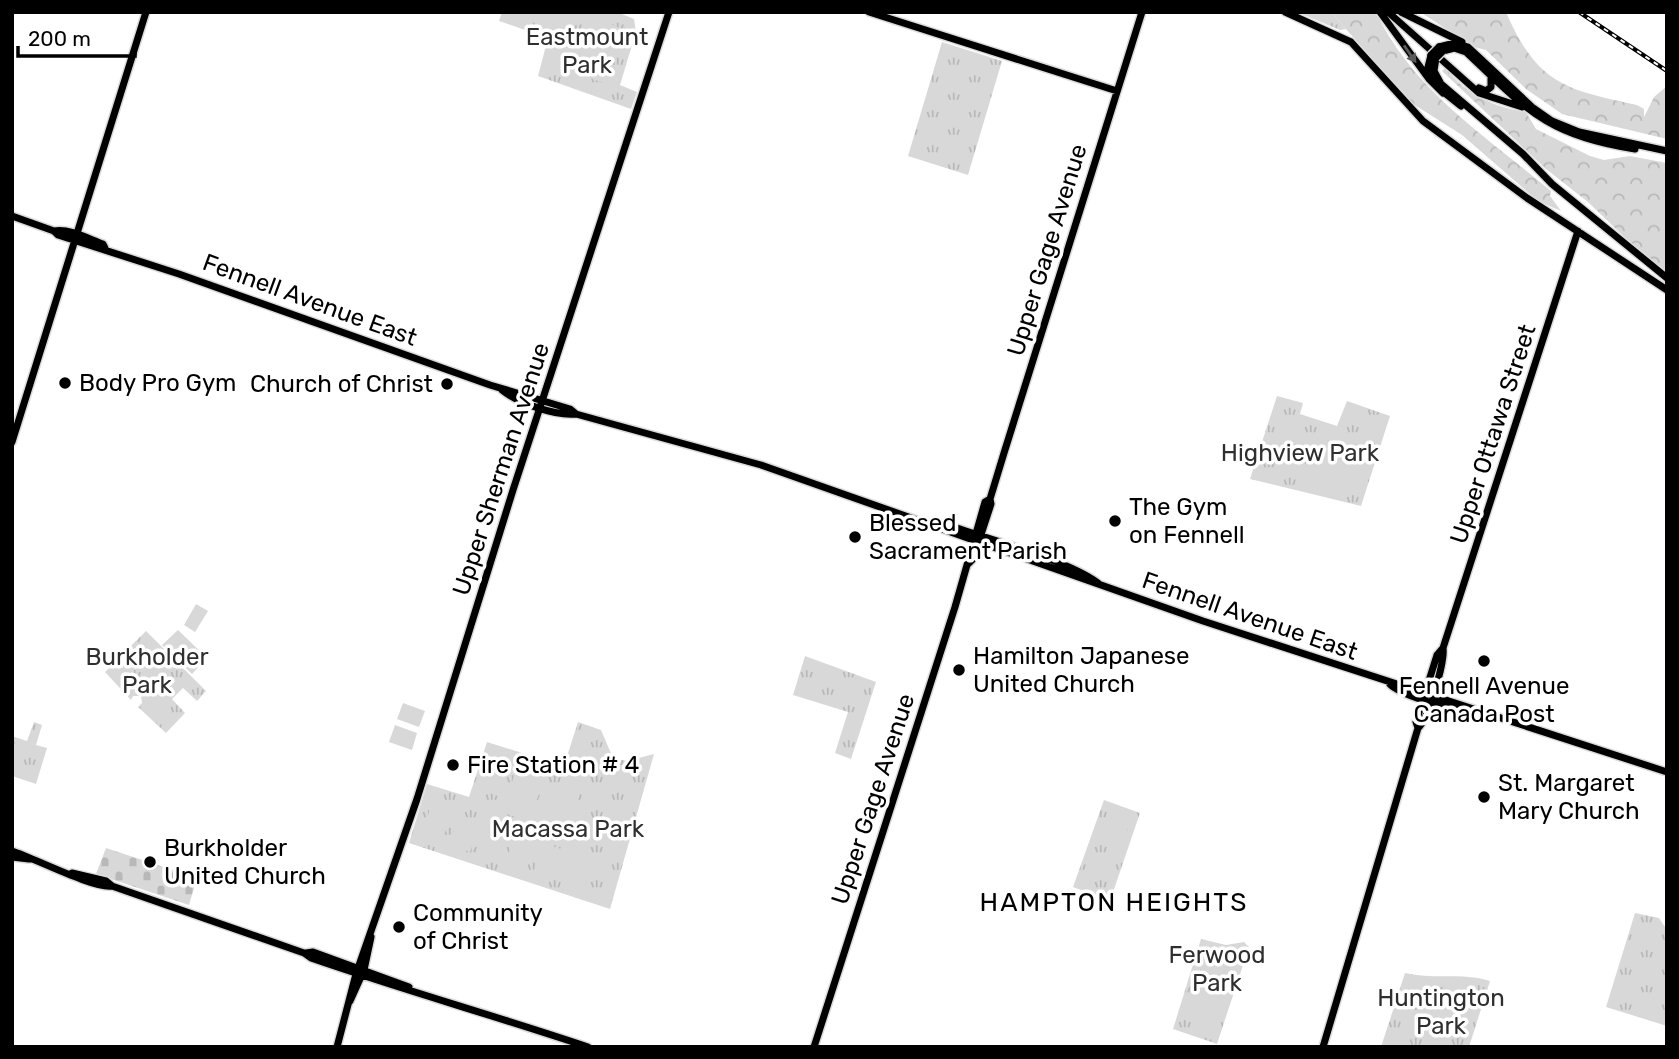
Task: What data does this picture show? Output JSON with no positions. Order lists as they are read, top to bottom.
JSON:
{
  "streets": {
    "main road": [
      "Upper Gage Avenue",
      "Fennell Avenue East",
      "Upper Ottawa Street",
      "Upper Sherman Avenue"
    ]
  },
  "crossings": [
    ["Upper Gage Avenue", "Fennell Avenue East"],
    ["Fennell Avenue East", "Upper Ottawa Street"],
    ["Fennell Avenue East", "Upper Sherman Avenue"]
  ],
  "districts": ["HAMPTON HEIGHTS"],
  "parks": [
    "Eastmount Park",
    "Highview Park",
    "Burkholder Park",
    "Macassa Park",
    "Ferwood Park",
    "Huntington Park"
  ],
  "places": [
    "Body Pro Gym",
    "Church of Christ",
    "The Gym on Fennell",
    "Blessed Sacrament Parish",
    "Fennell Avenue Canada Post",
    "Hamilton Japanese United Church",
    "Fire Station # 4",
    "St. Margaret Mary Church",
    "Burkholder United Church",
    "Community of Christ"
  ],
  "scale_bar": "200 m"
}
